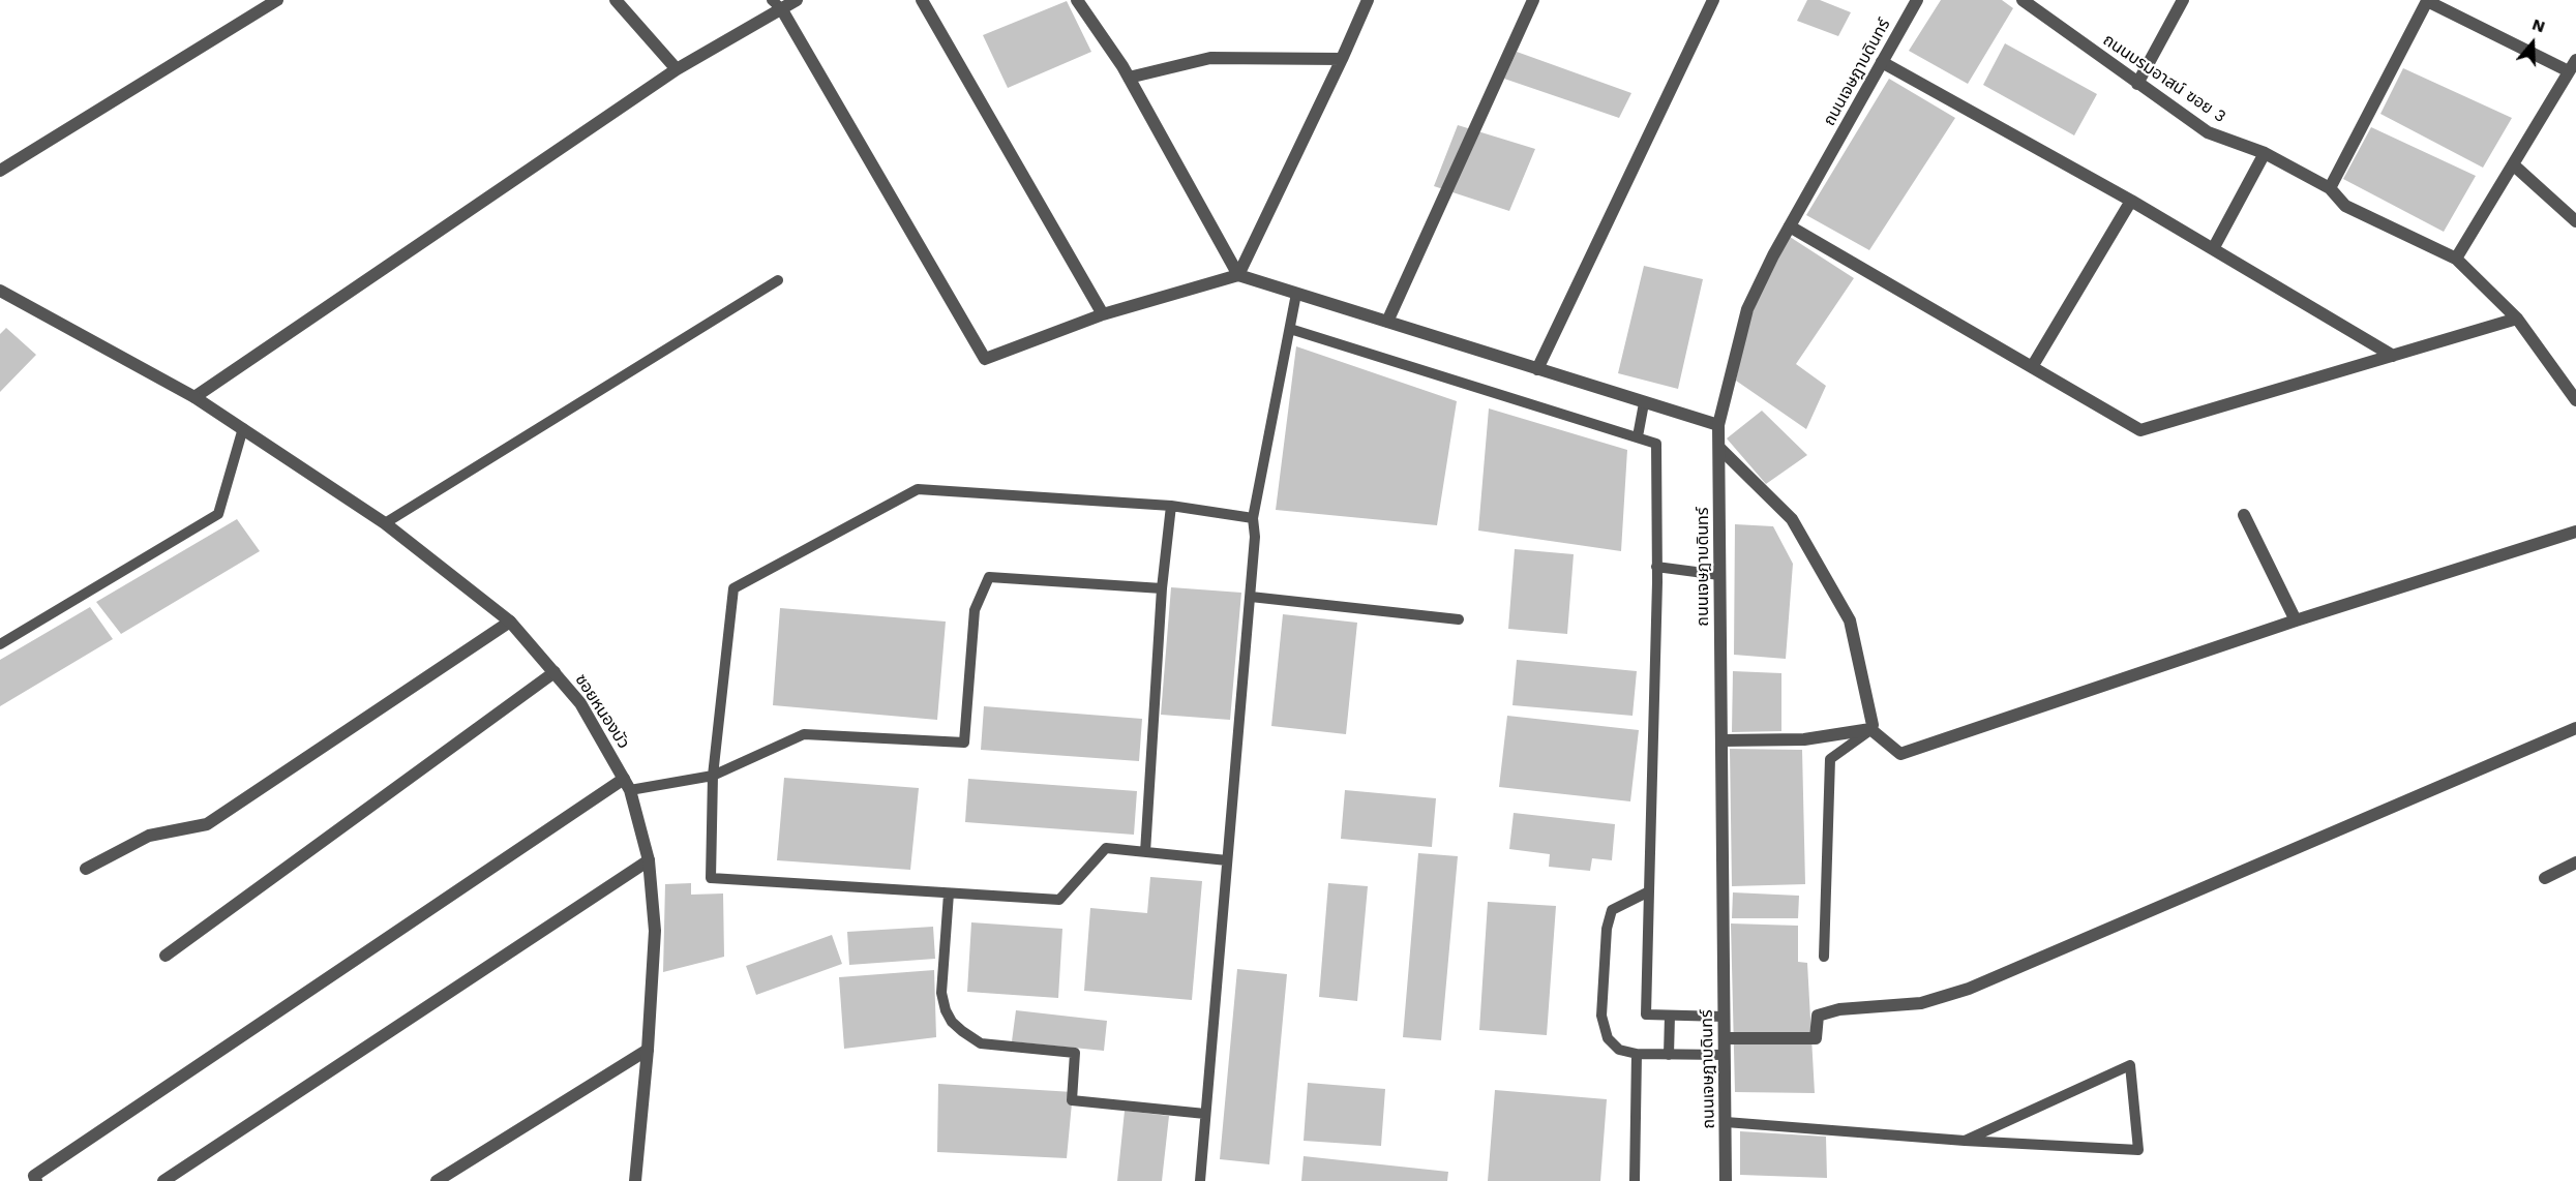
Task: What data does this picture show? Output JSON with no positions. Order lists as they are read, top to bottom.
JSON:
{
  "streets": {
    "street": ["ถนนเจษฎาบดินทร์", "ถนนบรมอาสน์ ฃอย 3", "ซอยหนองบัว"]
  },
  "north": "top"
}
